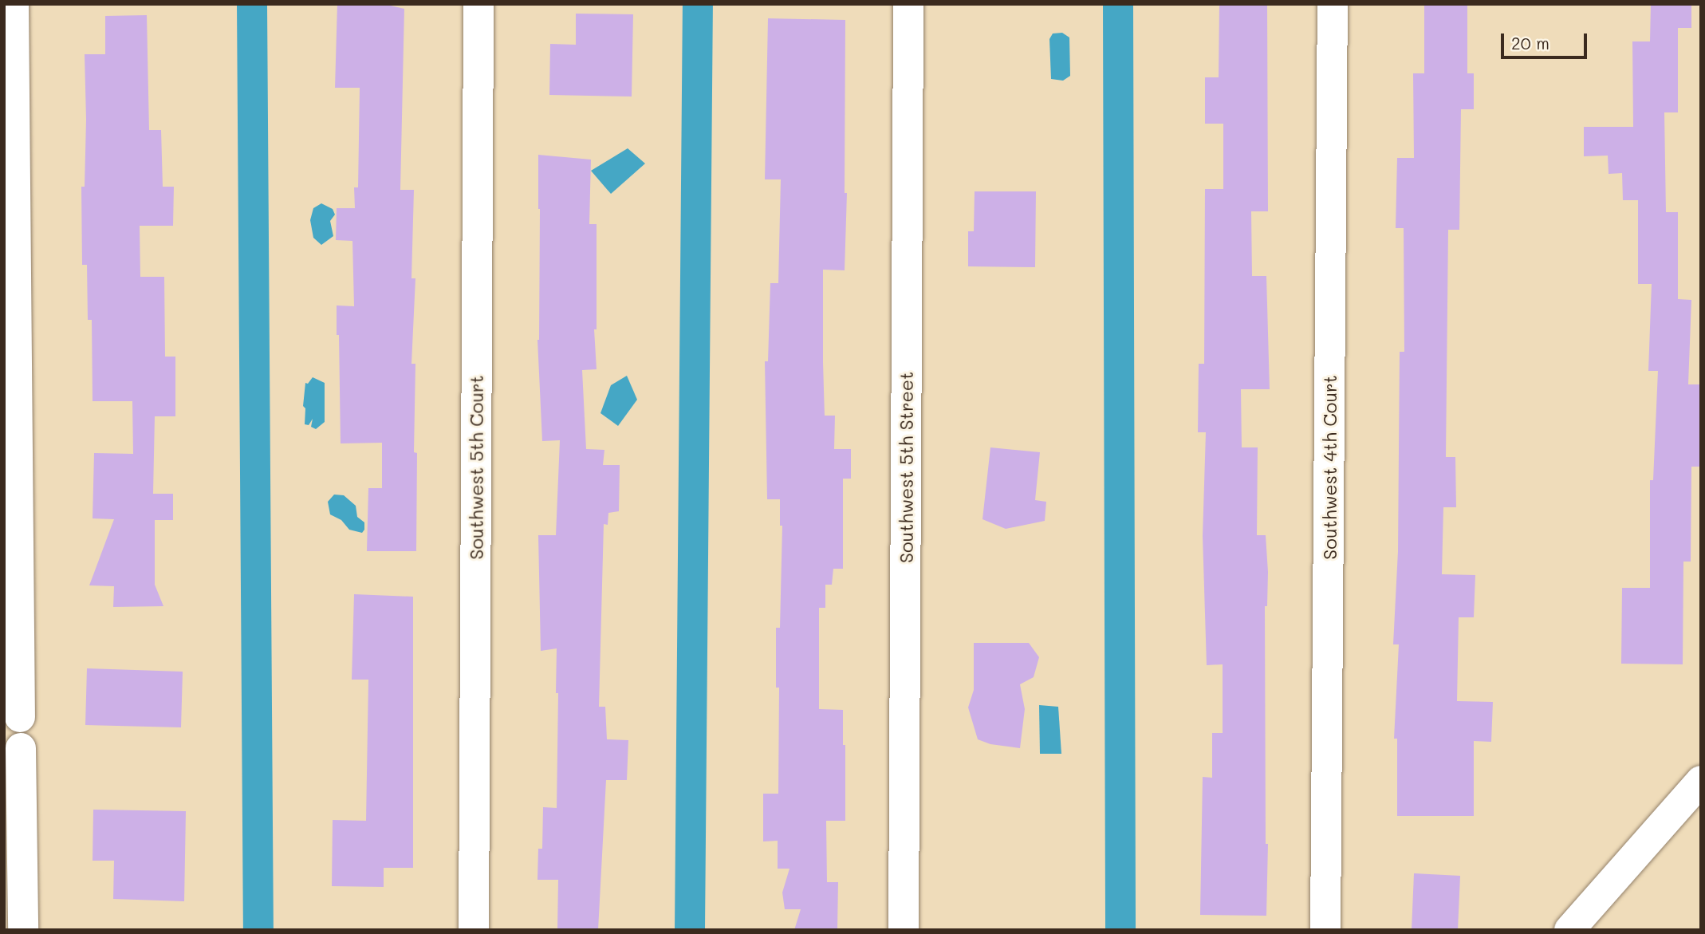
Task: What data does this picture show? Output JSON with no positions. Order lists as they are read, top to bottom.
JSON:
{
  "streets": {
    "street": ["Southwest 5th Court", "Southwest 5th Street", "Southwest 4th Court"]
  },
  "scale_bar": "20 m"
}
